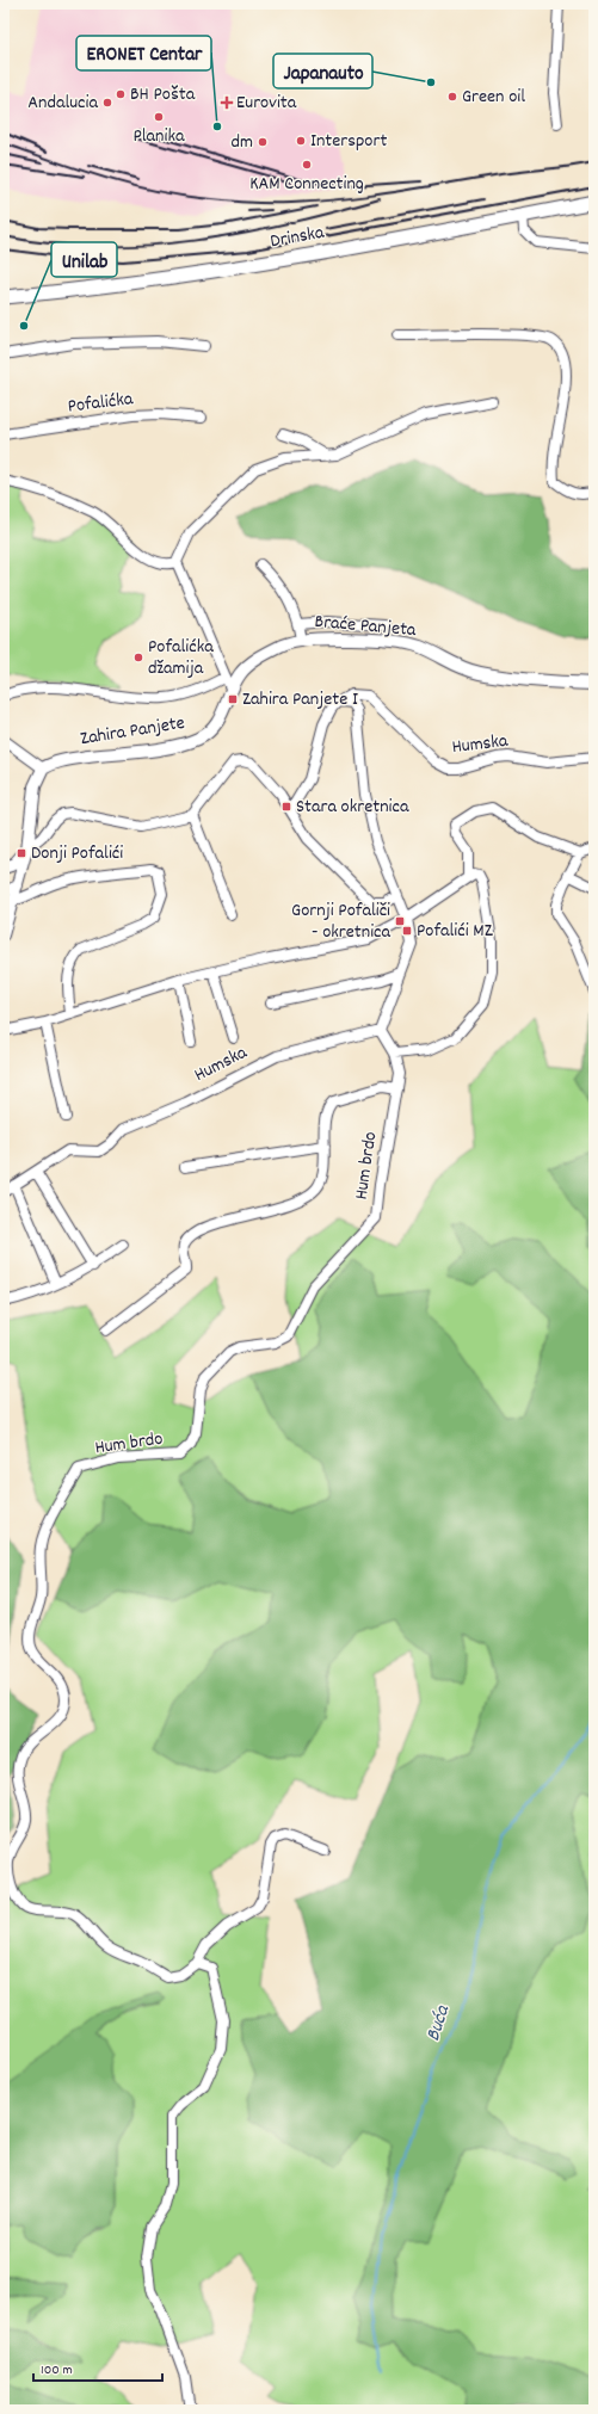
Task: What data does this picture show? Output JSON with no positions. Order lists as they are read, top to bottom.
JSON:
{
  "streets": {
    "main road": ["Drinska"],
    "street": [
      "Pofalićka",
      "Braće Panjeta",
      "Zahira Panjete",
      "Humska",
      "Hum brdo"
    ]
  },
  "crossings": [
    ["Braće Panjeta", "Zahira Panjete"],
    ["Humska", "Hum brdo"]
  ],
  "water": ["Buća"],
  "places": {
    "other": [
      "Japanauto",
      "BH Pošta",
      "Green oil",
      "Andalucia",
      "Planika",
      "ERONET Centar",
      "Intersport",
      "dm",
      "KAM Connecting",
      "Unilab",
      "Pofalićka džamija"
    ],
    "health": ["Eurovita"],
    "transit": [
      "Zahira Panjete I",
      "Stara okretnica",
      "Donji Pofalići",
      "Gornji Pofaliči - okretnica",
      "Pofalići MZ"
    ]
  },
  "scale_bar": "100 m"
}
